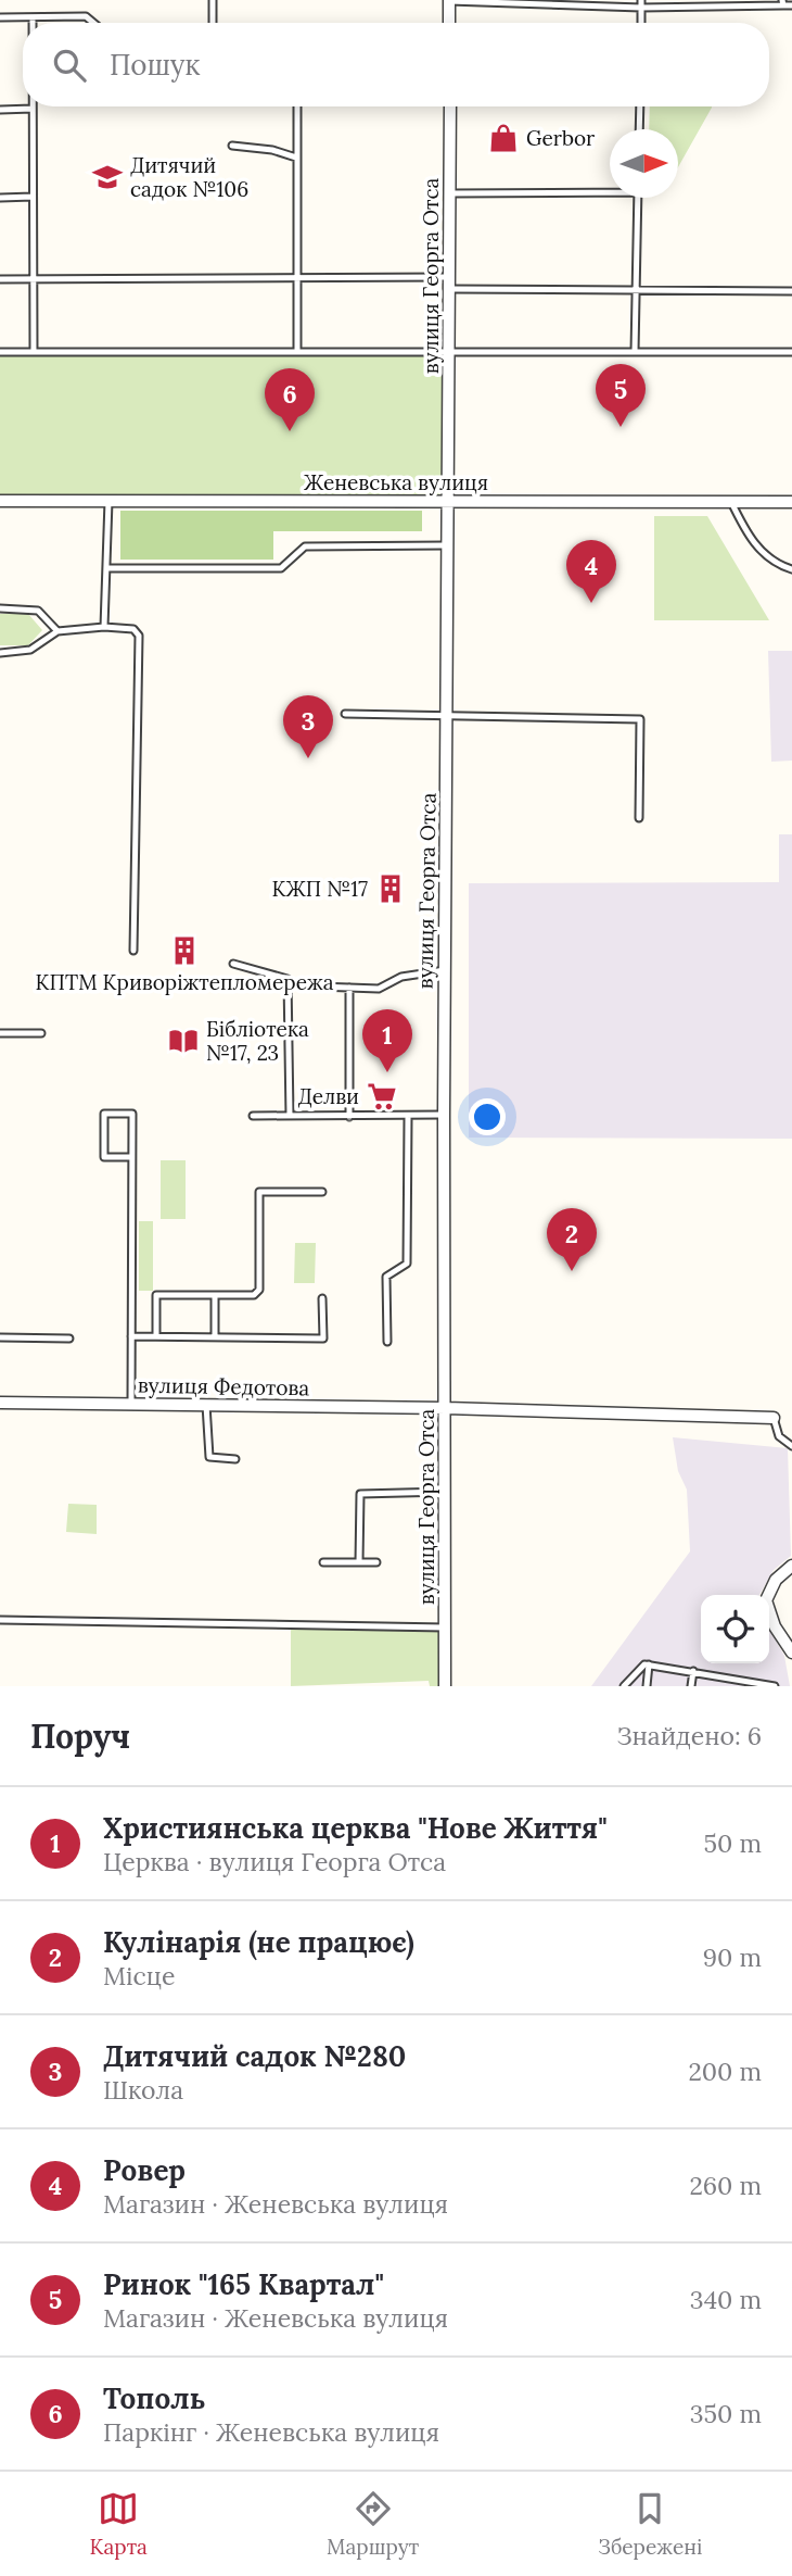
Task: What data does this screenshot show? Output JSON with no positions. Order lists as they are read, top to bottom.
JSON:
{
  "streets": {
    "street": ["вулиця Георга Отса", "Женевська вулиця", "вулиця Федотова"]
  },
  "crossings": [
    ["вулиця Георга Отса", "Женевська вулиця"],
    ["вулиця Георга Отса", "вулиця Федотова"]
  ],
  "places": {
    "shop": ["Gerbor"],
    "school or university": ["Дитячий садок №106"],
    "building": ["КЖП №17", "КПТМ Криворіжтепломережа"],
    "library": ["Бібліотека №17, 23"],
    "supermarket": ["Делви"]
  },
  "north": "right",
  "page": {
    "search": "Пошук",
    "pins": [
      "5",
      "6",
      "4",
      "3",
      "1",
      "2"
    ],
    "heading": ["Поруч", "Знайдено: 6"],
    "list": [
      {
        "mark": "1",
        "name": "Християнська церква \"Нове Життя\"",
        "note": "Церква · вулиця Георга Отса",
        "value": "50 m"
      },
      {
        "mark": "2",
        "name": "Кулінарія (не працює)",
        "note": "Місце",
        "value": "90 m"
      },
      {
        "mark": "3",
        "name": "Дитячий садок №280",
        "note": "Школа",
        "value": "200 m"
      },
      {
        "mark": "4",
        "name": "Ровер",
        "note": "Магазин · Женевська вулиця",
        "value": "260 m"
      },
      {
        "mark": "5",
        "name": "Ринок \"165 Квартал\"",
        "note": "Магазин · Женевська вулиця",
        "value": "340 m"
      },
      {
        "mark": "6",
        "name": "Тополь",
        "note": "Паркінг · Женевська вулиця",
        "value": "350 m"
      }
    ],
    "nav": ["Карта", "Маршрут", "Збережені"]
  }
}
